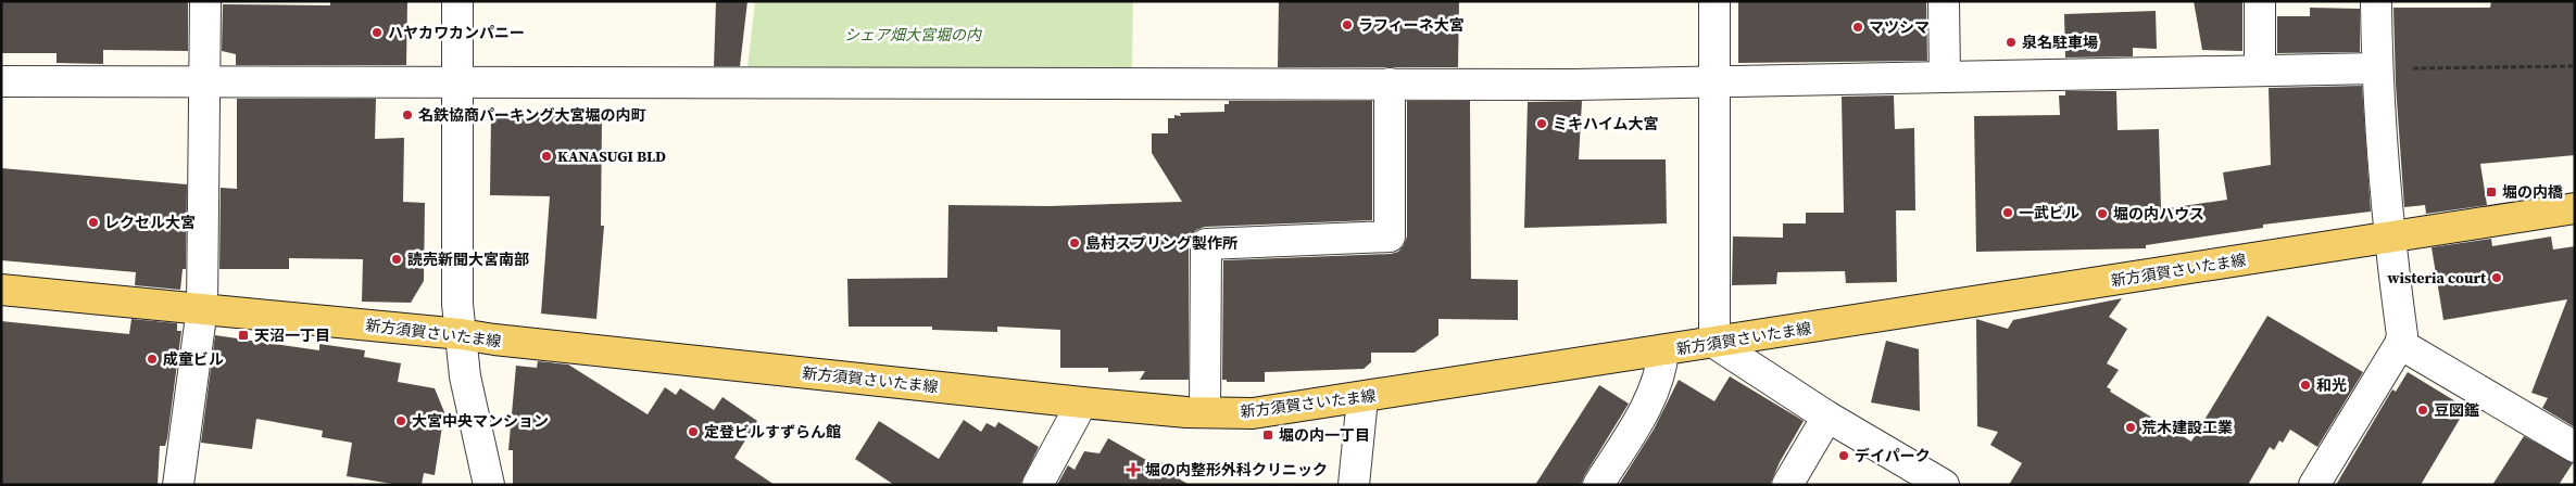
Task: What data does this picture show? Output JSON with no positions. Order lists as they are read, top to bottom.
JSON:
{
  "streets": {
    "main road": ["新方須賀さいたま線"]
  },
  "parks": ["シェア畑大宮堀の内"],
  "places": {
    "other": [
      "ラフィーネ大宮",
      "マツシマ",
      "ハヤカワカンパニー",
      "泉名駐車場",
      "名鉄協商パーキング大宮堀の内町",
      "ミキハイム大宮",
      "KANASUGI BLD",
      "一武ビル",
      "堀の内ハウス",
      "レクセル大宮",
      "島村スプリング製作所",
      "読売新聞大宮南部",
      "wisteria court",
      "成童ビル",
      "和光",
      "豆図鑑",
      "大宮中央マンション",
      "荒木建設工業",
      "定登ビルすずらん館",
      "デイパーク"
    ],
    "transit": ["堀の内橋", "天沼一丁目", "堀の内一丁目"],
    "health": ["堀の内整形外科クリニック"]
  }
}
